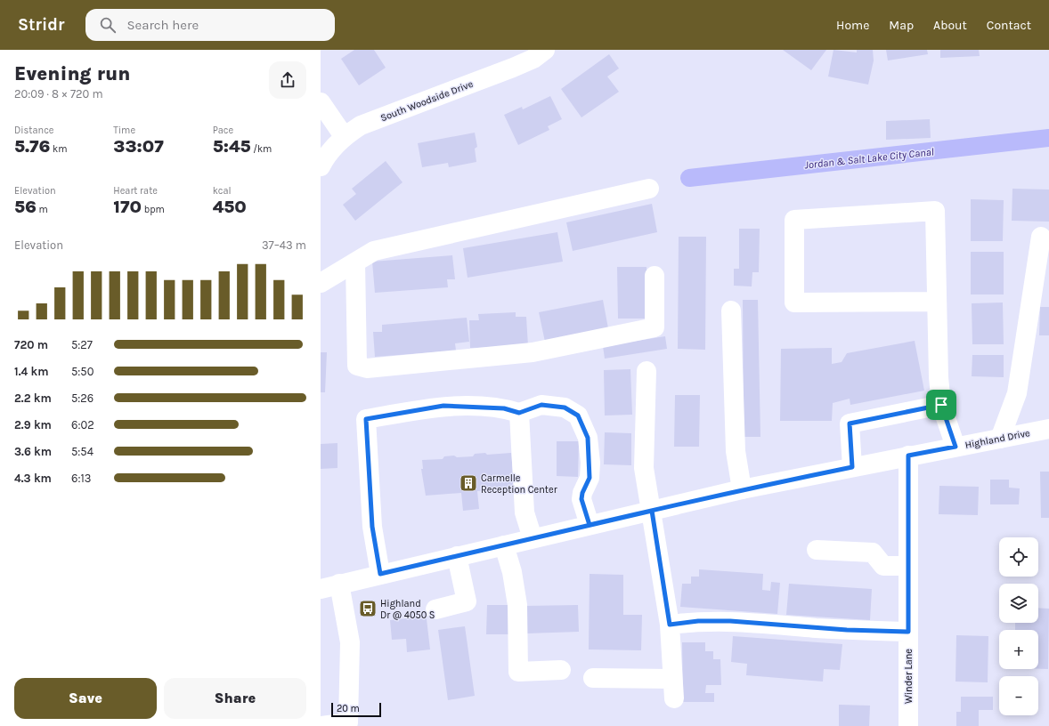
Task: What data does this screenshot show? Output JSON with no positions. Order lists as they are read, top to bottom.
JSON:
{
  "streets": {
    "main road": ["South Woodside Drive", "Highland Drive", "Winder Lane"]
  },
  "crossings": [
    ["Highland Drive", "Winder Lane"]
  ],
  "water": ["Jordan & Salt Lake City Canal"],
  "places": {
    "building": ["Carmelle Reception Center"],
    "bus stop": ["Highland Dr @ 4050 S"]
  },
  "scale_bar": "20 m",
  "page": {
    "header": "Stridr",
    "search": "Search here",
    "nav": [
      "Home",
      "Map",
      "About",
      "Contact"
    ],
    "heading": ["Evening run", "20:09 · 8 × 720 m"],
    "stats": [
      ["Distance", "5.76 km"],
      ["Time", "33:07"],
      ["Pace", "5:45 /km"],
      ["Elevation", "56 m"],
      ["Heart rate", "170 bpm"],
      ["kcal", "450"]
    ],
    "chart": ["Elevation", "37–43 m"],
    "list": [
      {
        "name": "720 m",
        "note": "5:27"
      },
      {
        "name": "1.4 km",
        "note": "5:50"
      },
      {
        "name": "2.2 km",
        "note": "5:26"
      },
      {
        "name": "2.9 km",
        "note": "6:02"
      },
      {
        "name": "3.6 km",
        "note": "5:54"
      },
      {
        "name": "4.3 km",
        "note": "6:13"
      }
    ],
    "map_buttons": ["+", "−"],
    "buttons": ["Save", "Share"],
    "scale": "20 m"
  }
}
